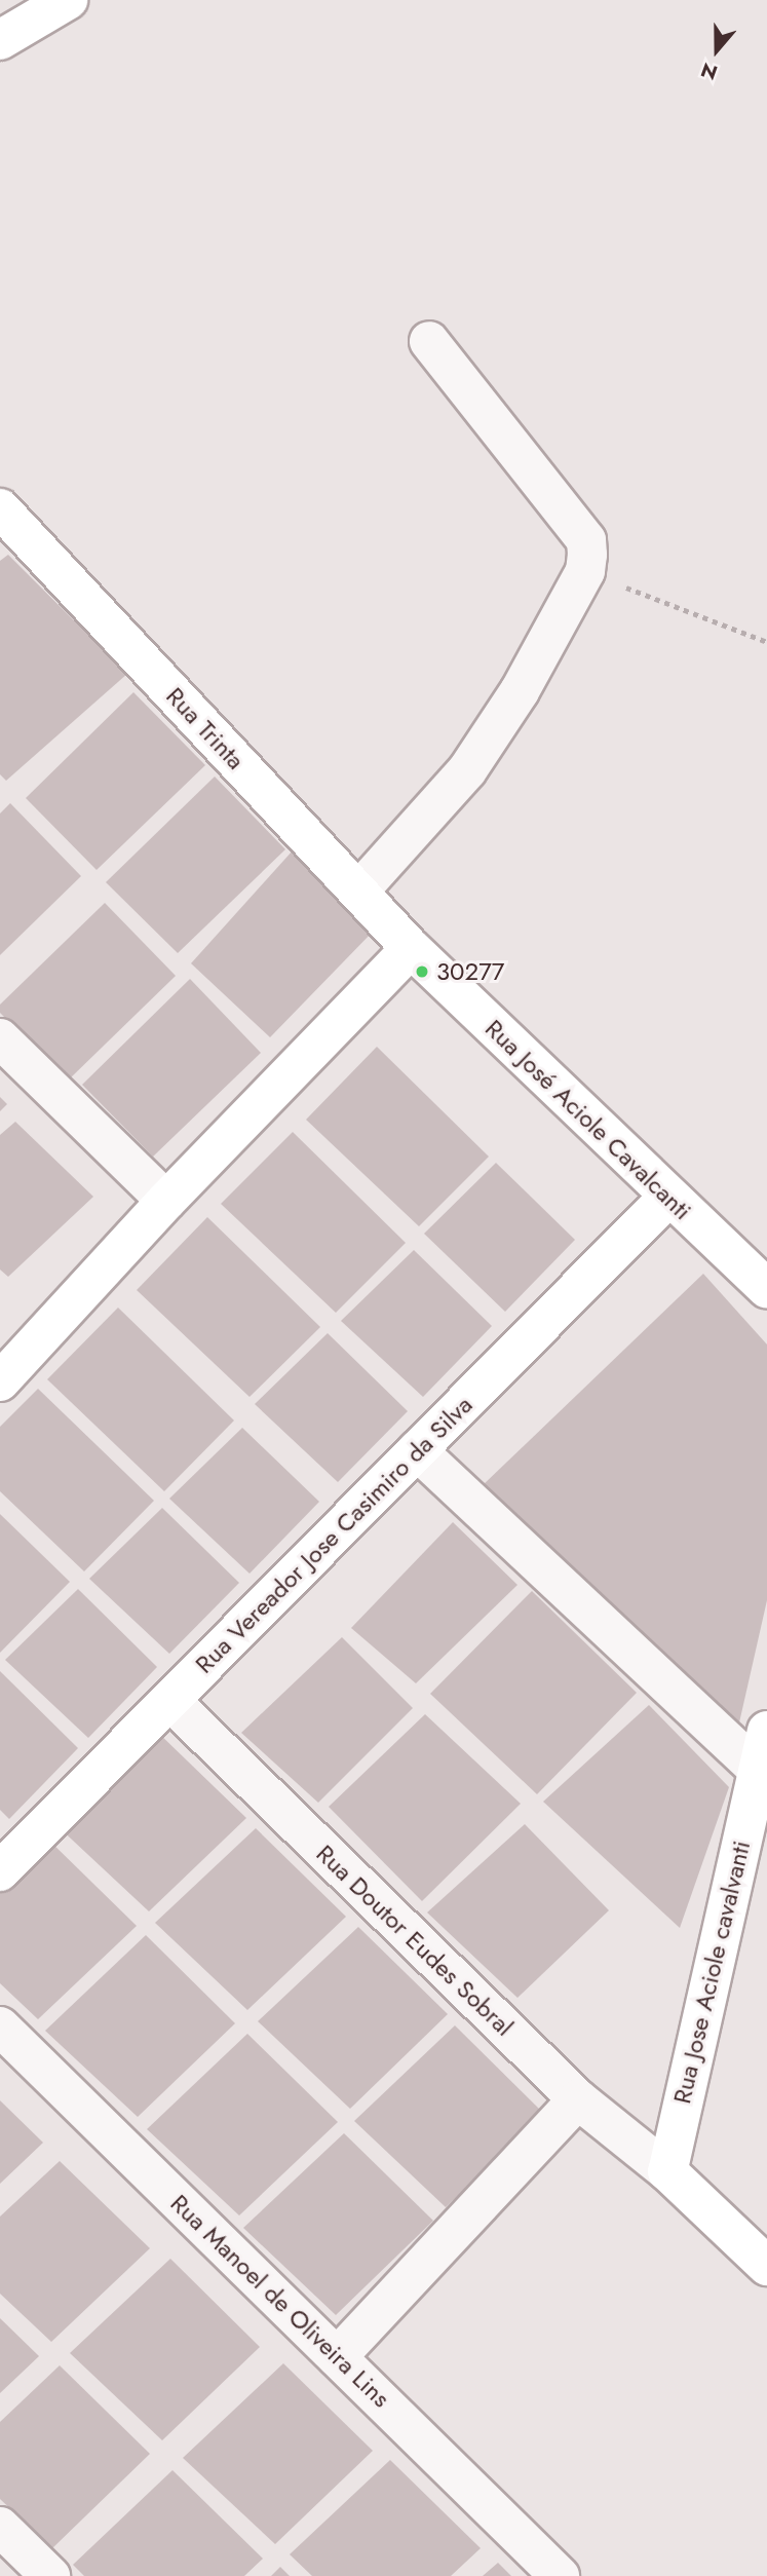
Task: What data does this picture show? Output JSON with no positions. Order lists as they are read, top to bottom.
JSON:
{
  "streets": {
    "street": [
      "Rua Trinta",
      "Rua José Aciole Cavalcanti",
      "Rua Vereador Jose Casimiro da Silva",
      "Rua Doutor Eudes Sobral",
      "Rua Jose Aciole cavalvanti",
      "Rua Manoel de Oliveira Lins"
    ]
  },
  "crossings": [
    ["Rua Trinta", "Rua José Aciole Cavalcanti"],
    ["Rua José Aciole Cavalcanti", "Rua Vereador Jose Casimiro da Silva"],
    ["Rua Vereador Jose Casimiro da Silva", "Rua Doutor Eudes Sobral"],
    ["Rua Doutor Eudes Sobral", "Rua Jose Aciole cavalvanti"]
  ],
  "places": ["30277"],
  "north": "bottom"
}
